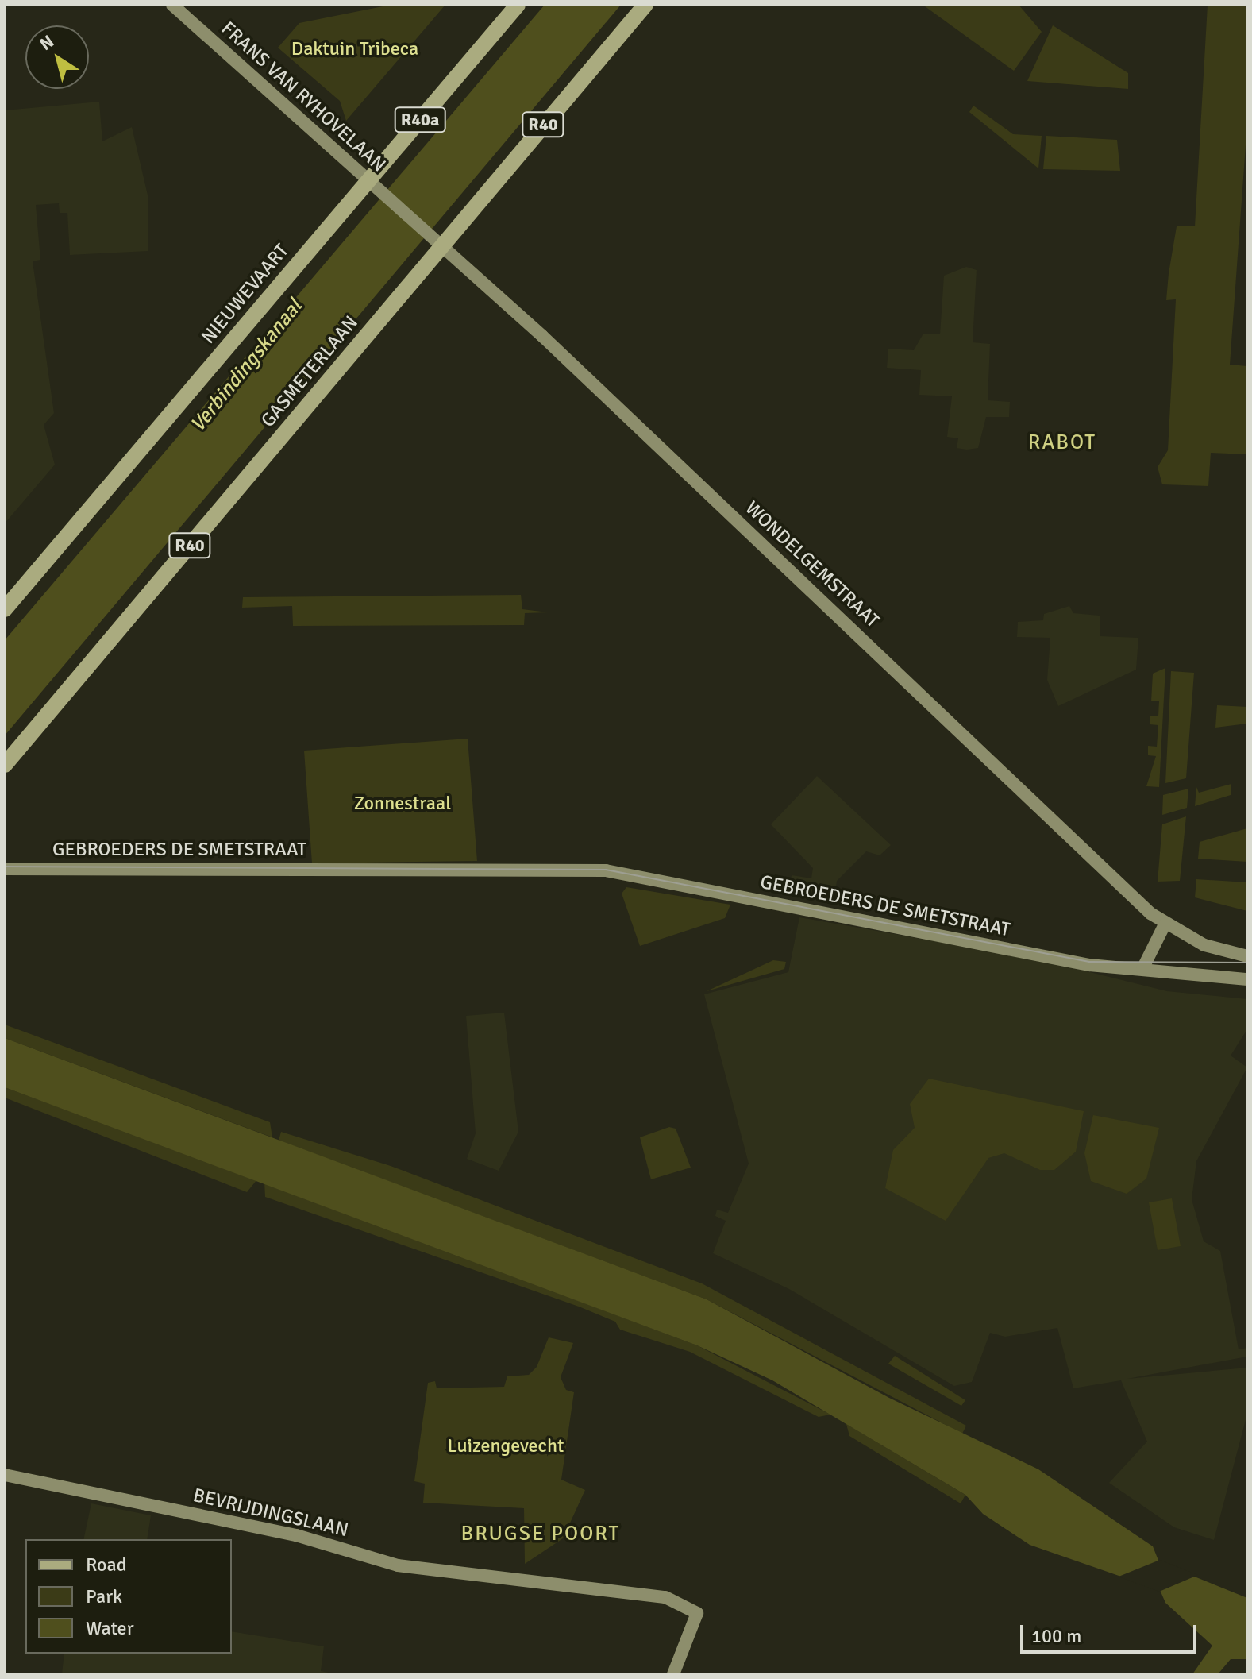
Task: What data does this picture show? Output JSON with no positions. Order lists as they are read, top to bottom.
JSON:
{
  "streets": {
    "main road": [
      "R40a",
      "R40",
      "NIEUWEVAART",
      "GASMETERLAAN"
    ],
    "street": [
      "FRANS VAN RYHOVELAAN",
      "WONDELGEMSTRAAT",
      "GEBROEDERS DE SMETSTRAAT",
      "BEVRIJDINGSLAAN"
    ]
  },
  "crossings": [
    ["FRANS VAN RYHOVELAAN", "NIEUWEVAART"],
    ["FRANS VAN RYHOVELAAN", "GASMETERLAAN"],
    ["FRANS VAN RYHOVELAAN", "WONDELGEMSTRAAT"],
    ["GASMETERLAAN", "WONDELGEMSTRAAT"]
  ],
  "districts": ["RABOT", "BRUGSE POORT"],
  "water": ["Verbindingskanaal"],
  "parks": ["Daktuin Tribeca", "Zonnestraal", "Luizengevecht"],
  "legend": ["Road", "Park", "Water"],
  "scale_bar": "100 m",
  "north": "top left"
}
